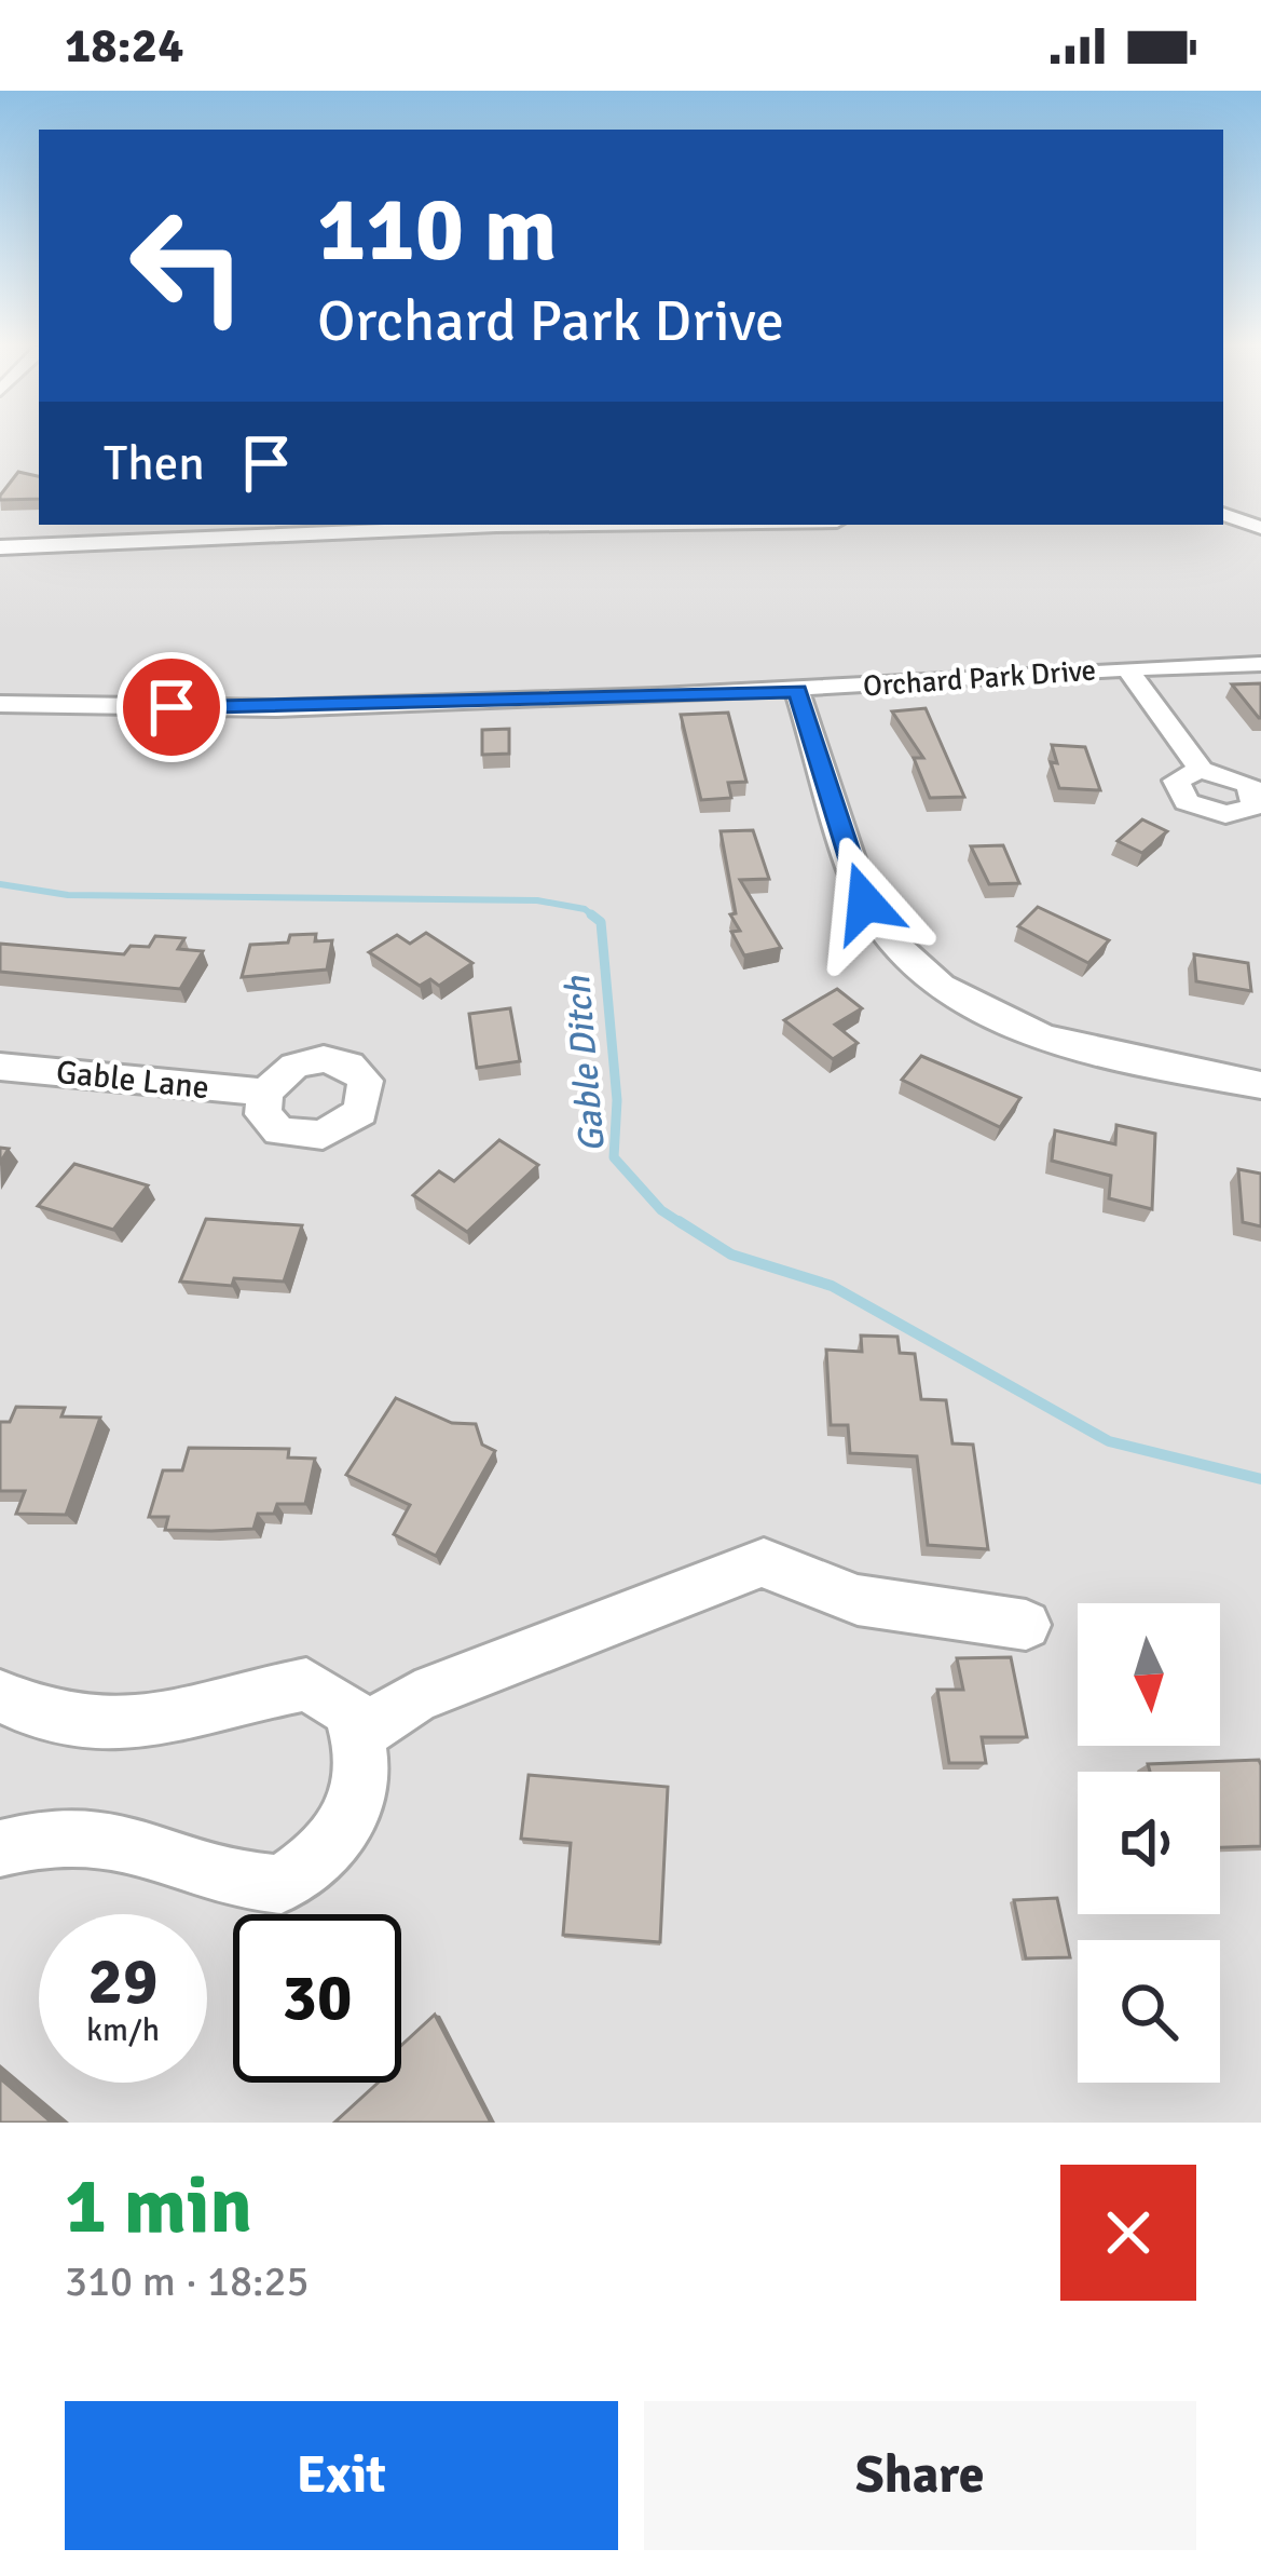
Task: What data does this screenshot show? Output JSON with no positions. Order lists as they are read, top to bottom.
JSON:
{
  "streets": {
    "street": ["Orchard Park Drive", "Gable Lane"]
  },
  "water": ["Gable Ditch"],
  "north": "bottom",
  "page": {
    "status": "18:24",
    "turn": ["110 m", "Orchard Park Drive"],
    "then": "Then",
    "speed": "29 km/h",
    "limit": "30",
    "heading": ["1 min", "310 m · 18:25"],
    "buttons": ["Exit", "Share"]
  }
}
